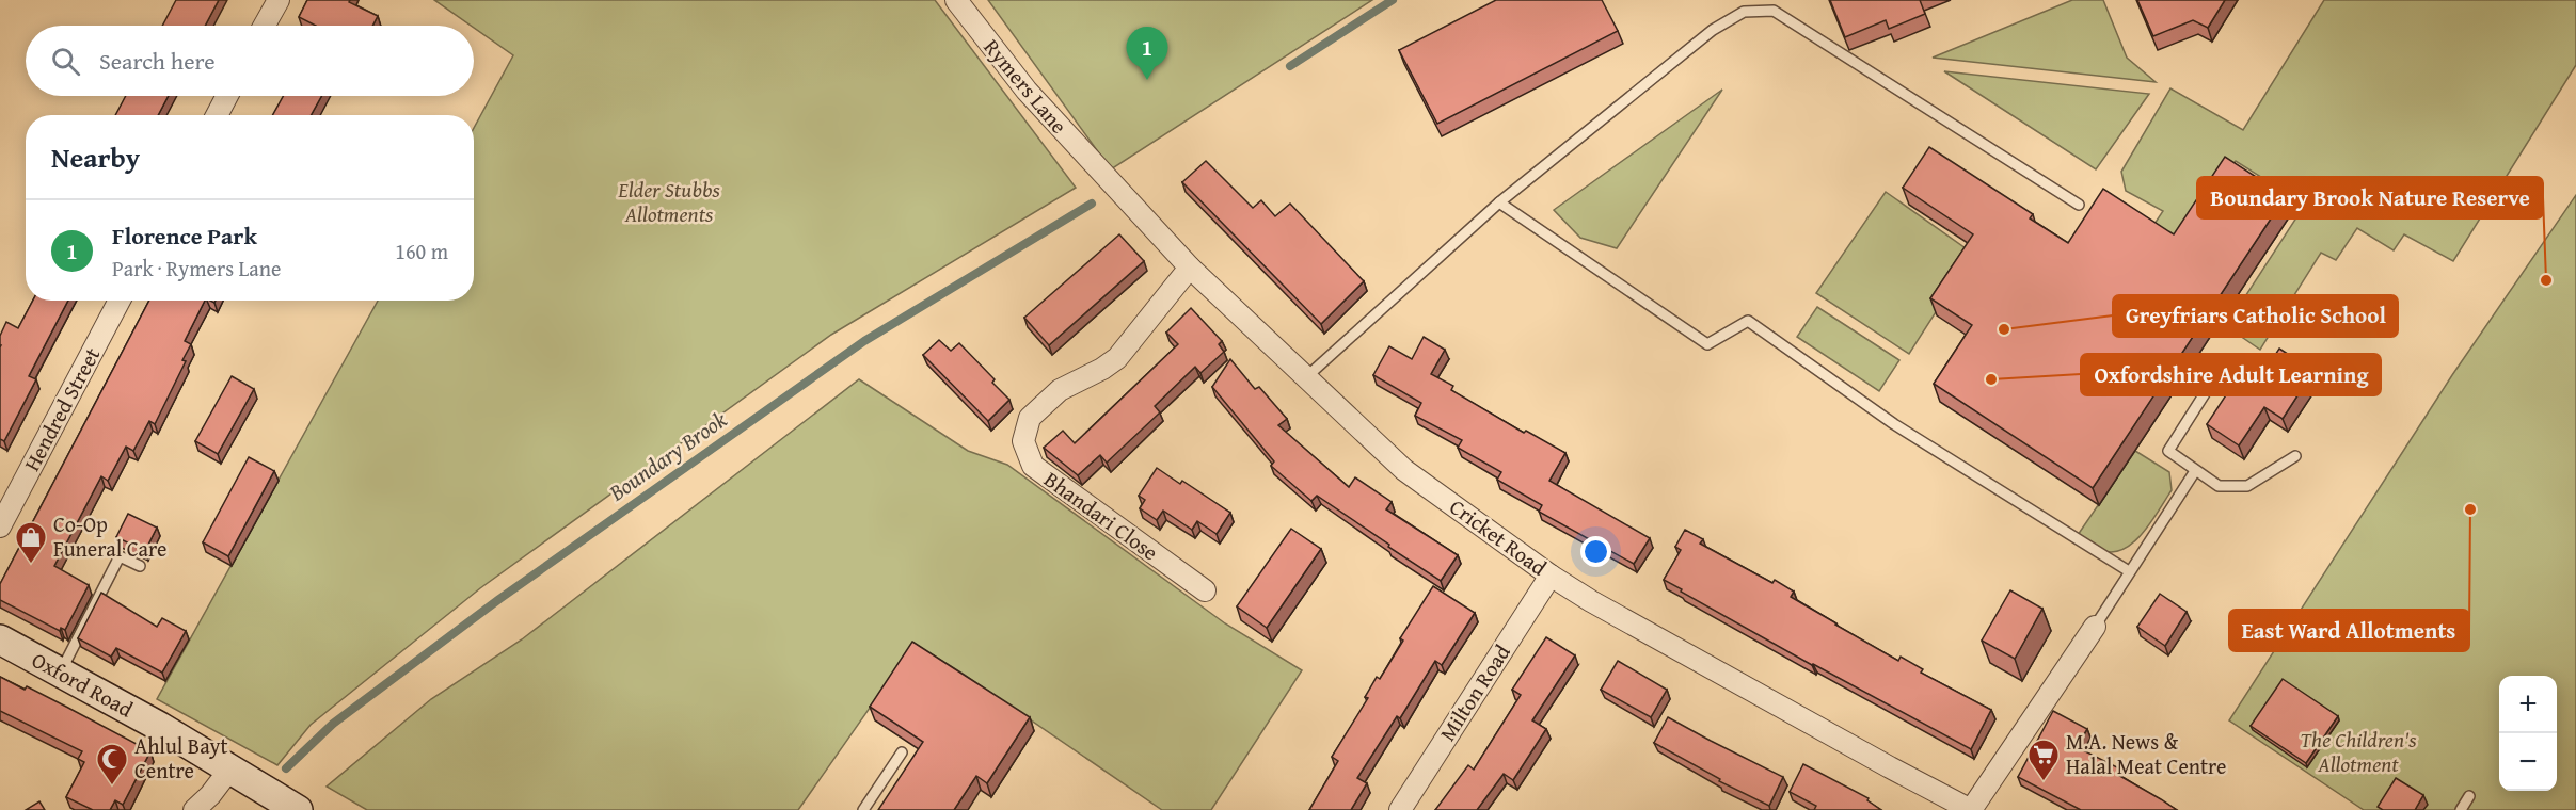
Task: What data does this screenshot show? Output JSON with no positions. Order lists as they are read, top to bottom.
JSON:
{
  "streets": {
    "main road": ["Oxford Road"],
    "street": [
      "Rymers Lane",
      "Hendred Street",
      "Bhandari Close",
      "Cricket Road",
      "Milton Road"
    ]
  },
  "crossings": [
    ["Rymers Lane", "Cricket Road"],
    ["Bhandari Close", "Cricket Road"],
    ["Cricket Road", "Milton Road"]
  ],
  "water": ["Boundary Brook"],
  "parks": ["Elder Stubbs Allotments", "The Children's Allotment"],
  "places": {
    "other": [
      "Boundary Brook Nature Reserve",
      "Greyfriars Catholic School",
      "Oxfordshire Adult Learning",
      "East Ward Allotments"
    ],
    "shop": ["Co-Op Funeral Care"],
    "supermarket": ["M.A. News & Halal Meat Centre"],
    "mosque": ["Ahlul Bayt Centre"]
  },
  "page": {
    "search": "Search here",
    "pins": "1",
    "heading": "Nearby",
    "list": [
      {
        "mark": "1",
        "name": "Florence Park",
        "note": "Park · Rymers Lane",
        "value": "160 m"
      }
    ],
    "map_buttons": ["+", "−"]
  }
}
